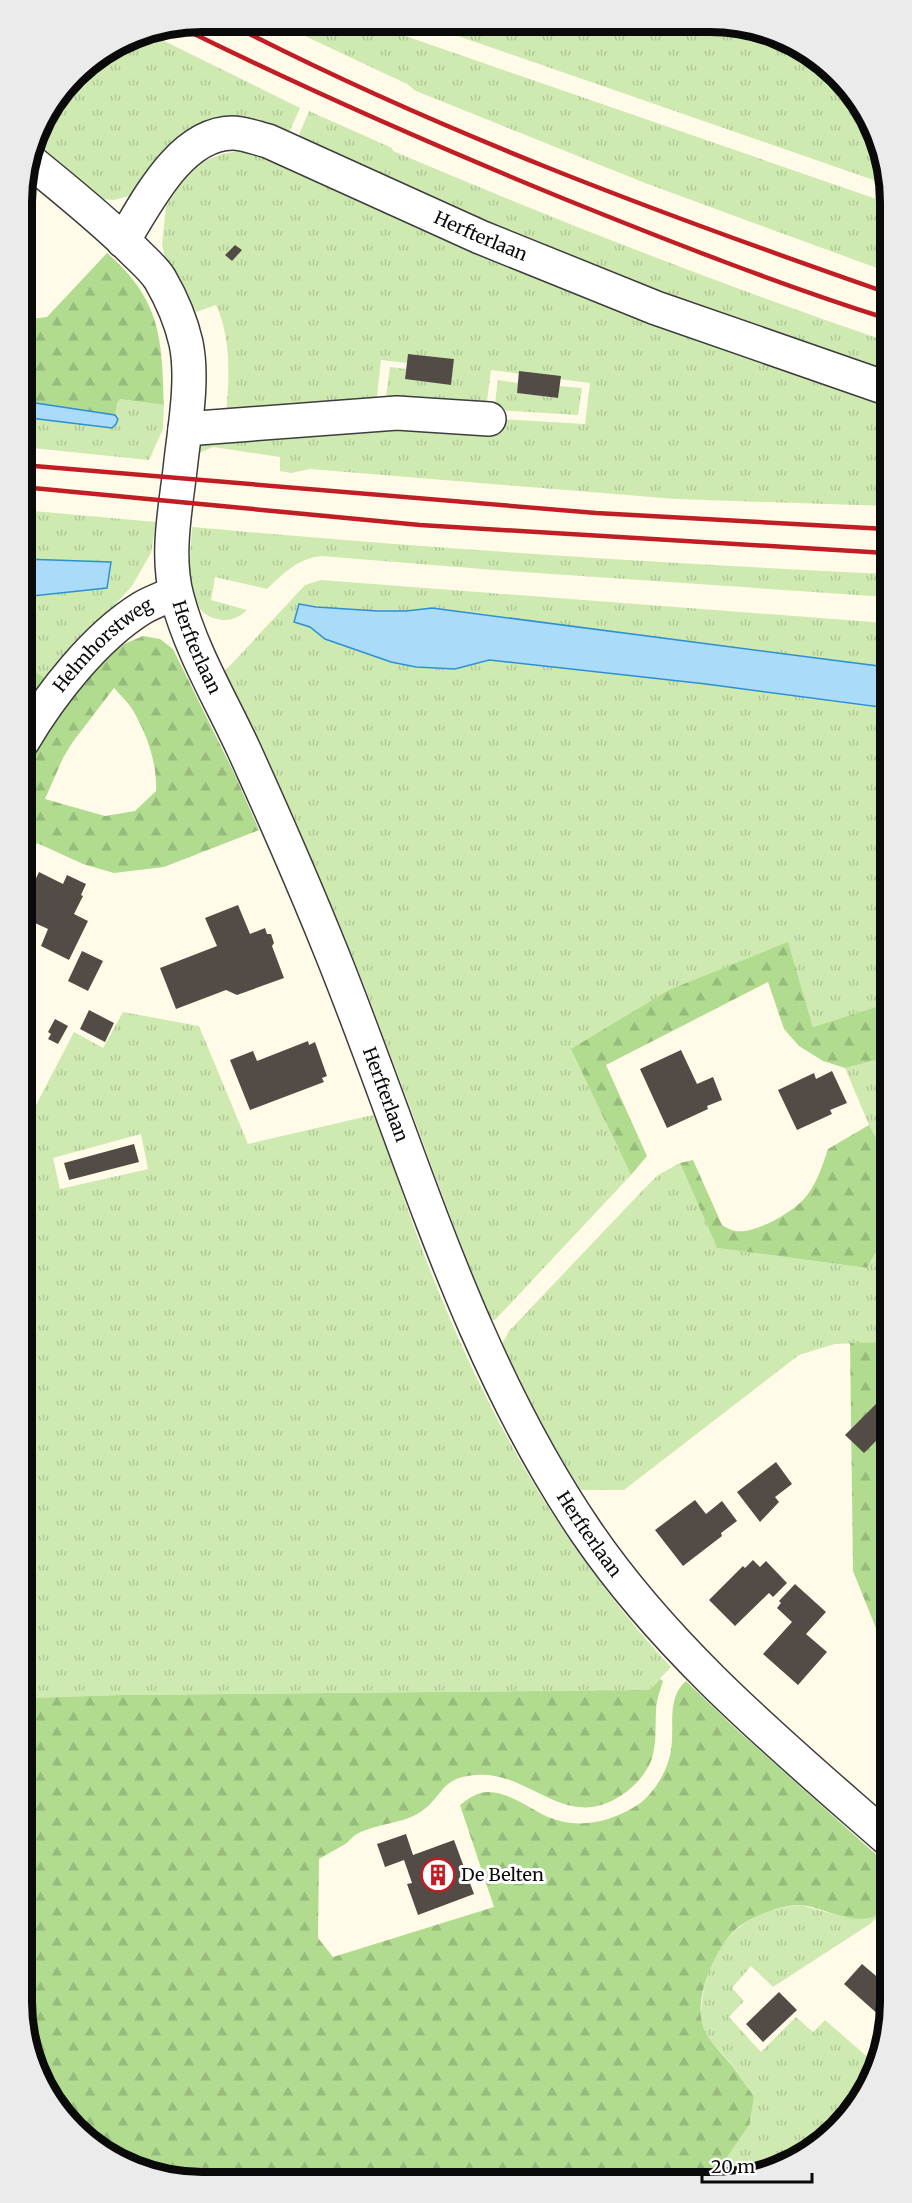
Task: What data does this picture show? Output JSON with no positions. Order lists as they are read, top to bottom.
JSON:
{
  "streets": {
    "street": ["Herfterlaan", "Helmhorstweg"]
  },
  "crossings": [
    ["Herfterlaan", "Helmhorstweg"]
  ],
  "places": {
    "building": ["De Belten"]
  },
  "scale_bar": "20 m"
}
